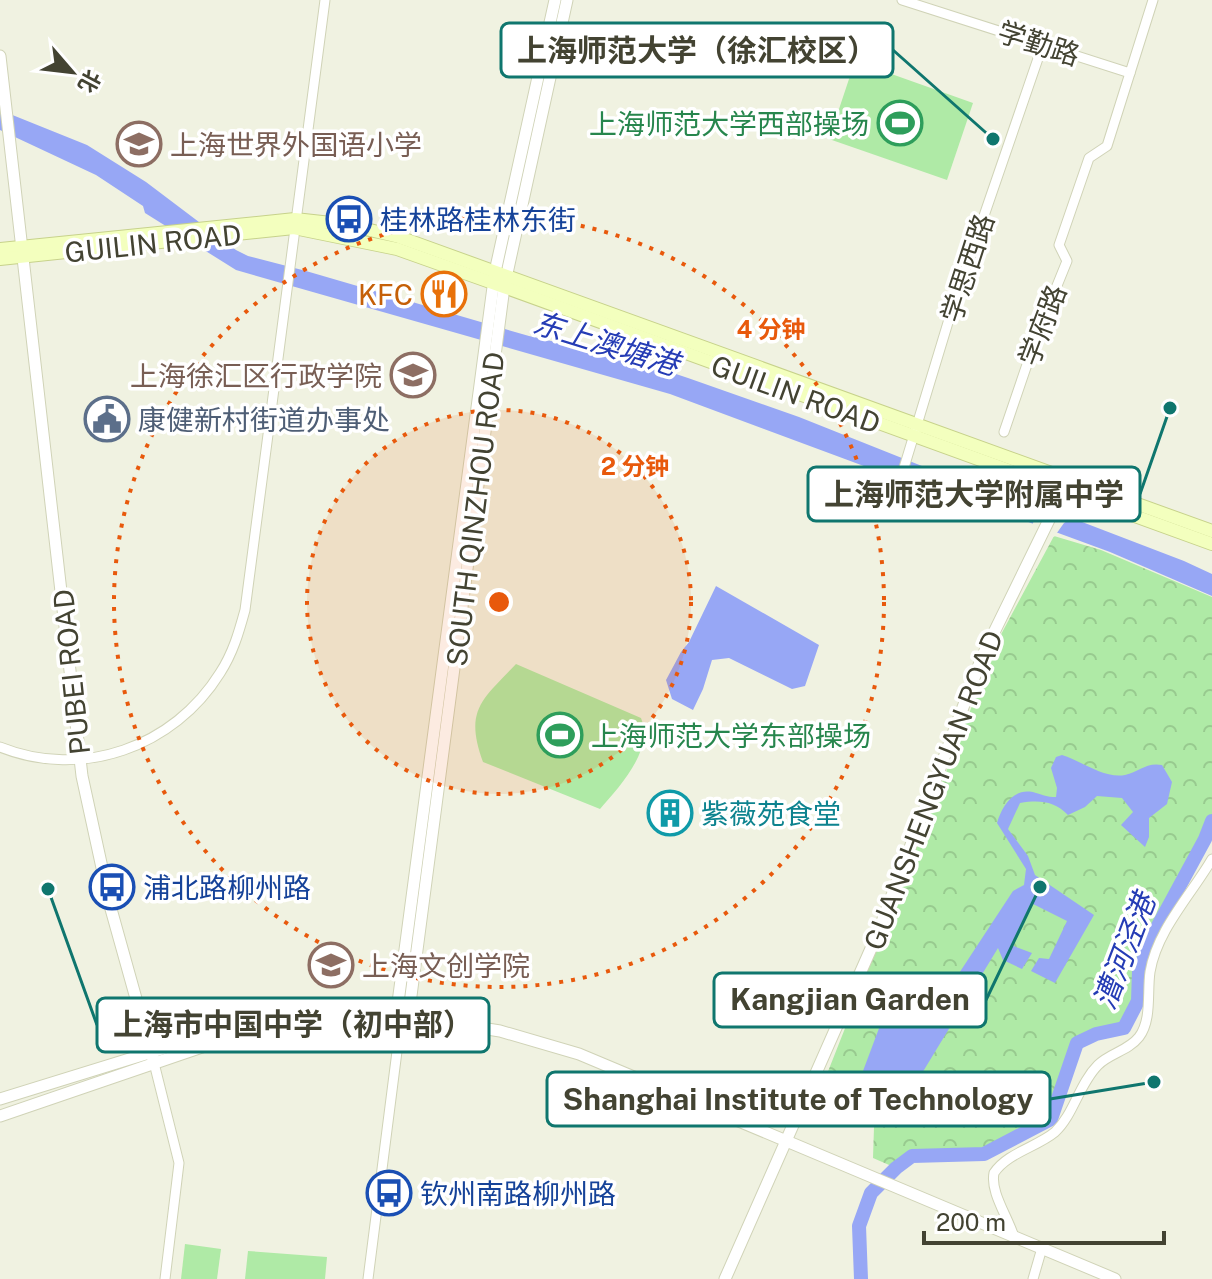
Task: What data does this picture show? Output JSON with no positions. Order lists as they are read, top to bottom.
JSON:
{
  "streets": {
    "main road": ["GUILIN ROAD"],
    "street": [
      "学勤路",
      "学思西路",
      "学府路",
      "SOUTH QINZHOU ROAD",
      "PUBEI ROAD",
      "GUANSHENGYUAN ROAD"
    ]
  },
  "crossings": [
    ["学勤路", "学思西路"],
    ["学勤路", "学府路"],
    ["GUILIN ROAD", "学思西路"],
    ["GUILIN ROAD", "SOUTH QINZHOU ROAD"],
    ["GUILIN ROAD", "PUBEI ROAD"],
    ["GUILIN ROAD", "GUANSHENGYUAN ROAD"]
  ],
  "water": ["东上澳塘港", "漕河泾港"],
  "places": {
    "sports": ["上海师范大学西部操场", "上海师范大学东部操场"],
    "other": [
      "上海师范大学（徐汇校区）",
      "上海师范大学附属中学",
      "Kangjian Garden",
      "上海市中国中学（初中部）",
      "Shanghai Institute of Technology"
    ],
    "school or university": ["上海世界外国语小学", "上海徐汇区行政学院", "上海文创学院"],
    "bus stop": ["桂林路桂林东街", "浦北路柳州路", "钦州南路柳州路"],
    "restaurant": ["KFC"],
    "public building": ["康健新村街道办事处"],
    "building": ["紫薇苑食堂"]
  },
  "scale_bar": "200 m",
  "north": "bottom right",
  "rings": ["4 分钟", "2 分钟"]
}
